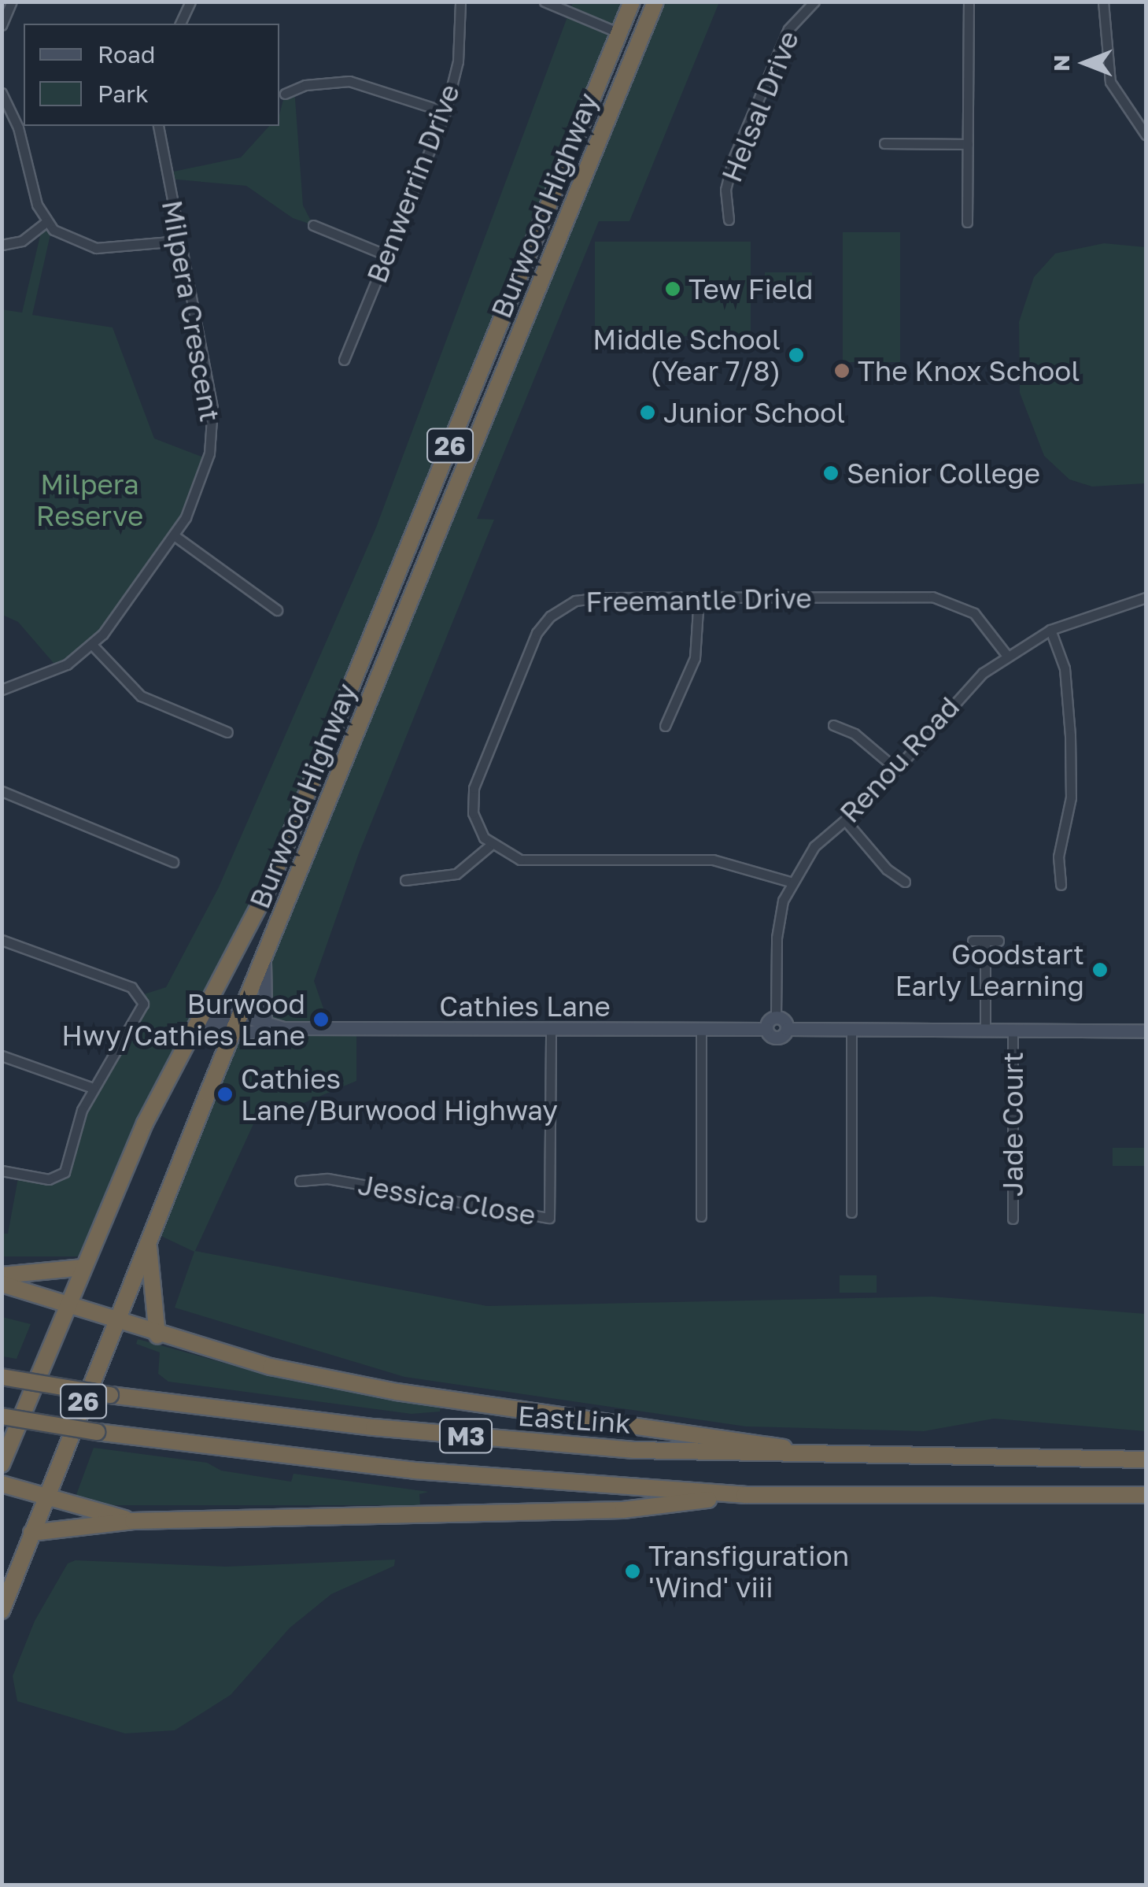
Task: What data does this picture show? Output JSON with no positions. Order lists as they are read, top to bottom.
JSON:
{
  "streets": {
    "highway": [
      "Burwood Highway",
      "26",
      "EastLink",
      "M3"
    ],
    "street": [
      "Helsal Drive",
      "Benwerrin Drive",
      "Milpera Crescent",
      "Freemantle Drive",
      "Renou Road",
      "Cathies Lane",
      "Jade Court",
      "Jessica Close"
    ]
  },
  "crossings": [
    ["Burwood Highway", "Cathies Lane"],
    ["Freemantle Drive", "Renou Road"],
    ["Cathies Lane", "Jessica Close"]
  ],
  "parks": ["Milpera Reserve"],
  "places": [
    "Tew Field",
    "Middle School (Year 7/8)",
    "The Knox School",
    "Junior School",
    "Senior College",
    "Goodstart Early Learning",
    "Burwood Hwy/Cathies Lane",
    "Cathies Lane/Burwood Highway",
    "Transfiguration 'Wind' viii"
  ],
  "legend": ["Road", "Park"],
  "north": "left"
}
